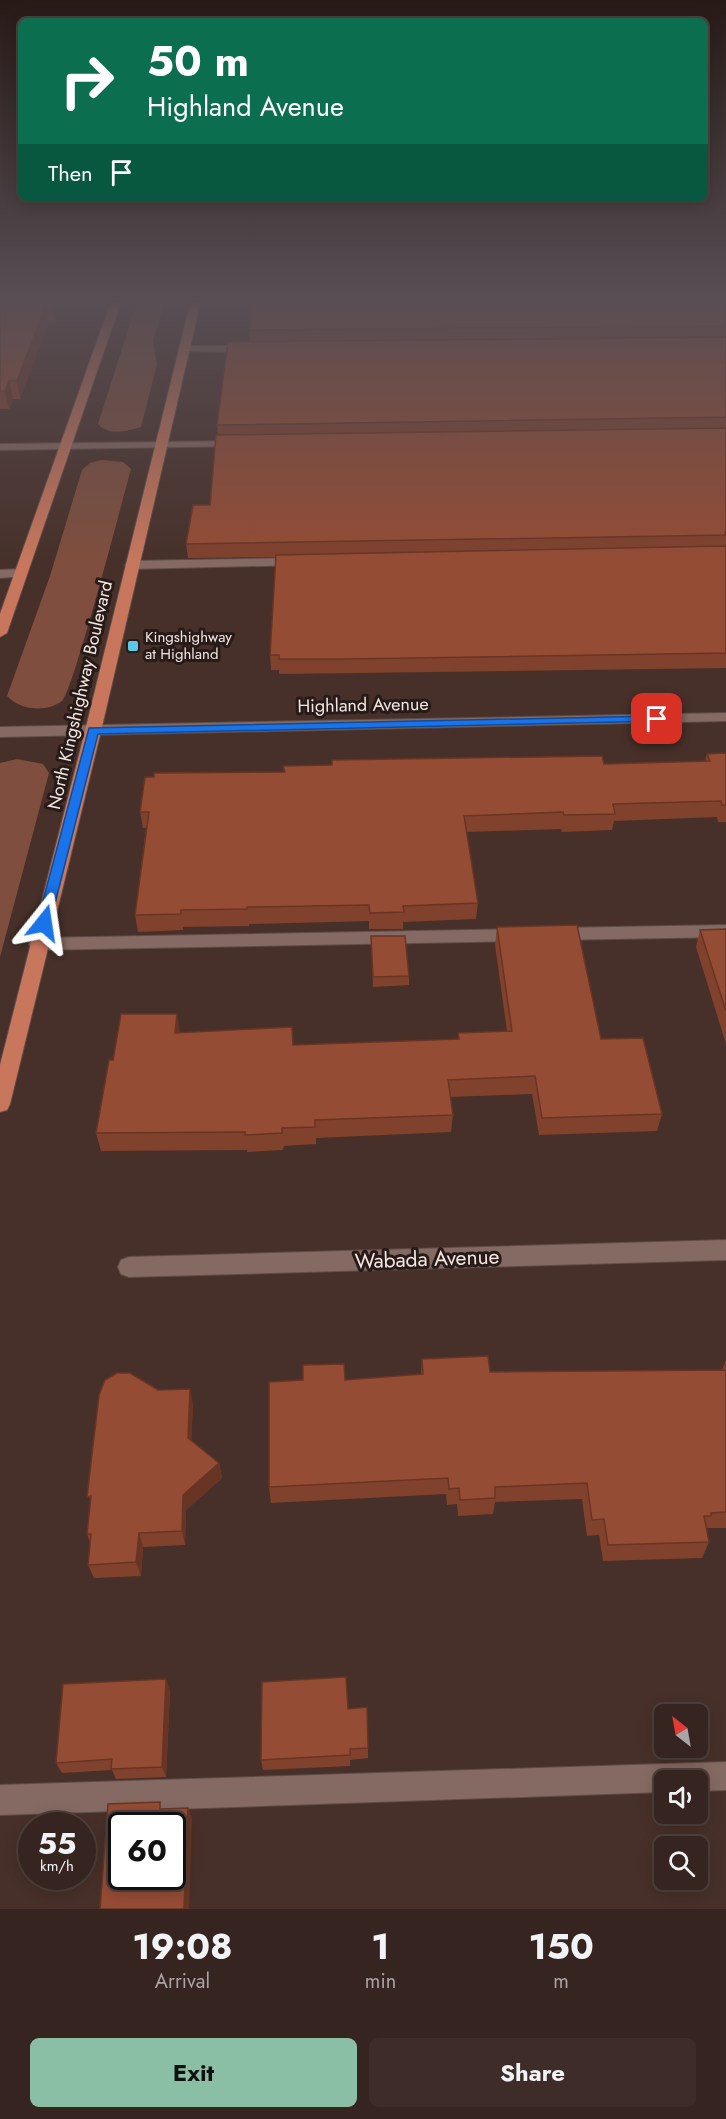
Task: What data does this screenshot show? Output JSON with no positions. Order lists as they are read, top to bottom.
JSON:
{
  "streets": {
    "main road": ["North Kingshighway Boulevard"],
    "street": ["Highland Avenue", "Wabada Avenue"]
  },
  "crossings": [
    ["North Kingshighway Boulevard", "Highland Avenue"]
  ],
  "places": {
    "transit": ["Kingshighway at Highland"]
  },
  "north": "top left",
  "page": {
    "turn": ["50 m", "Highland Avenue"],
    "then": "Then",
    "speed": "55 km/h",
    "limit": "60",
    "eta": [
      "19:08",
      "Arrival",
      "1",
      "min",
      "150",
      "m"
    ],
    "buttons": ["Exit", "Share"]
  }
}
